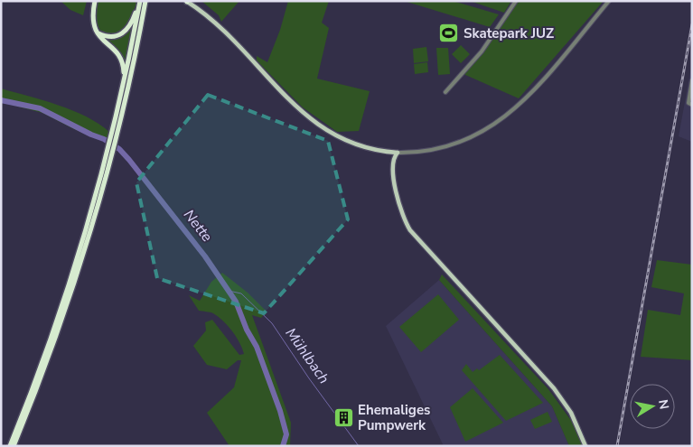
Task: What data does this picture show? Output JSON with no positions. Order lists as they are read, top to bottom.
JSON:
{
  "water": ["Nette", "Mühlbach"],
  "places": {
    "sports": ["Skatepark JUZ"],
    "building": ["Ehemaliges Pumpwerk"]
  },
  "north": "right"
}
